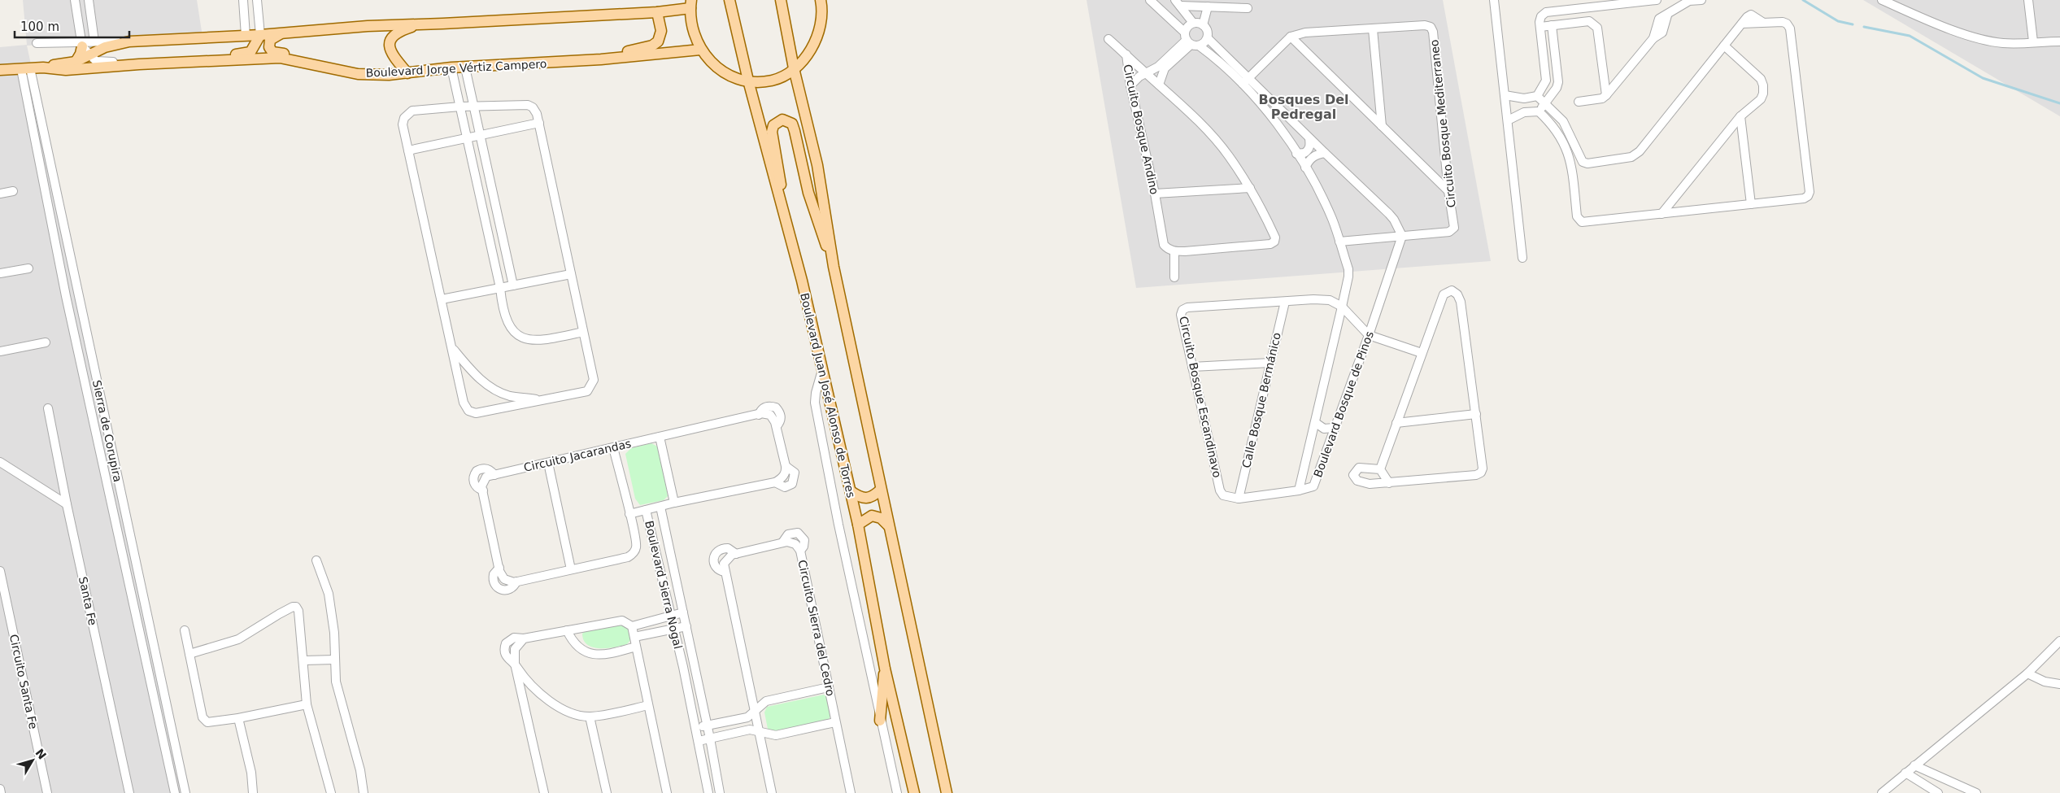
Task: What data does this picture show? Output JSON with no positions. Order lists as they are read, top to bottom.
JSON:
{
  "streets": {
    "main road": ["Boulevard Jorge Vértiz Campero", "Boulevard Juan José Alonso de Torres"],
    "street": [
      "Circuito Bosque Mediterraneo",
      "Circuito Bosque Andino",
      "Circuito Bosque Escandinavo",
      "Calle Bosque Bermánico",
      "Boulevard Bosque de Pinos",
      "Sierra de Corupira",
      "Circuito Jacarandas",
      "Boulevard Sierra Nogal",
      "Santa Fe",
      "Circuito Sierra del Cedro",
      "Circuito Santa Fe"
    ]
  },
  "crossings": [
    ["Boulevard Jorge Vértiz Campero", "Sierra de Corupira"],
    ["Circuito Bosque Mediterraneo", "Boulevard Bosque de Pinos"],
    ["Circuito Bosque Andino", "Boulevard Bosque de Pinos"],
    ["Circuito Bosque Escandinavo", "Calle Bosque Bermánico"],
    ["Circuito Bosque Escandinavo", "Boulevard Bosque de Pinos"],
    ["Circuito Jacarandas", "Boulevard Sierra Nogal"]
  ],
  "districts": ["Bosques Del Pedregal"],
  "scale_bar": "100 m",
  "north": "top right"
}
